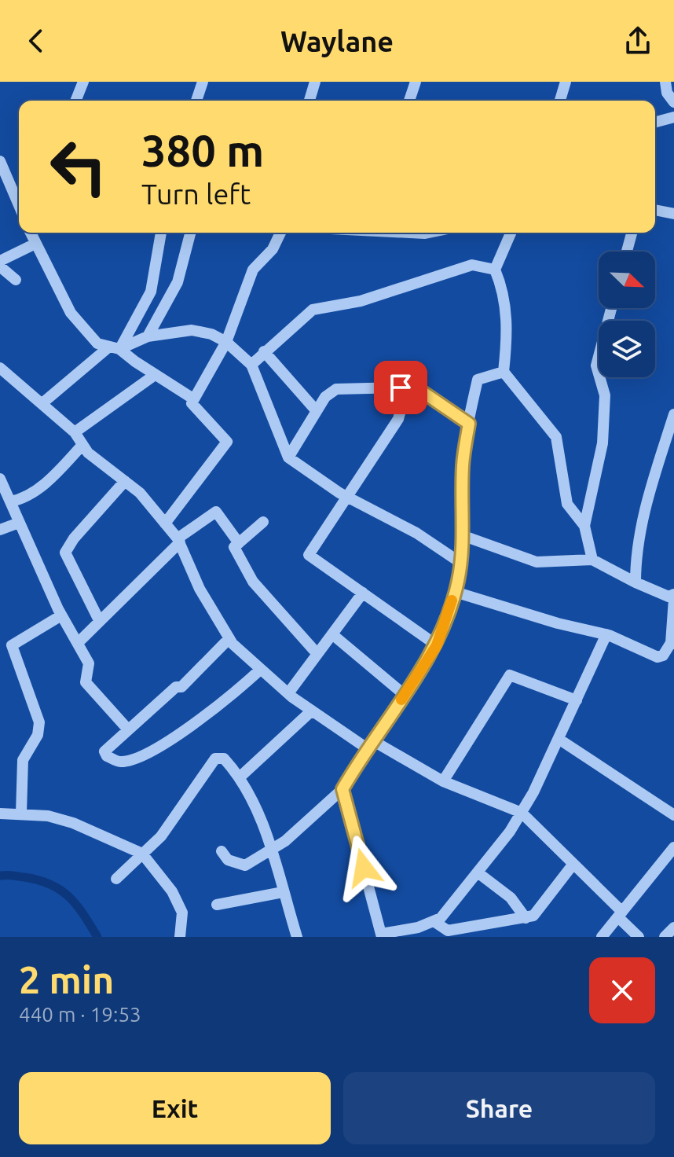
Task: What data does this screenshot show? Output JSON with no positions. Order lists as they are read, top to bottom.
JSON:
{
  "north": "bottom right",
  "page": {
    "header": "Waylane",
    "turn": ["380 m", "Turn left"],
    "heading": ["2 min", "440 m · 19:53"],
    "buttons": ["Exit", "Share"]
  }
}
